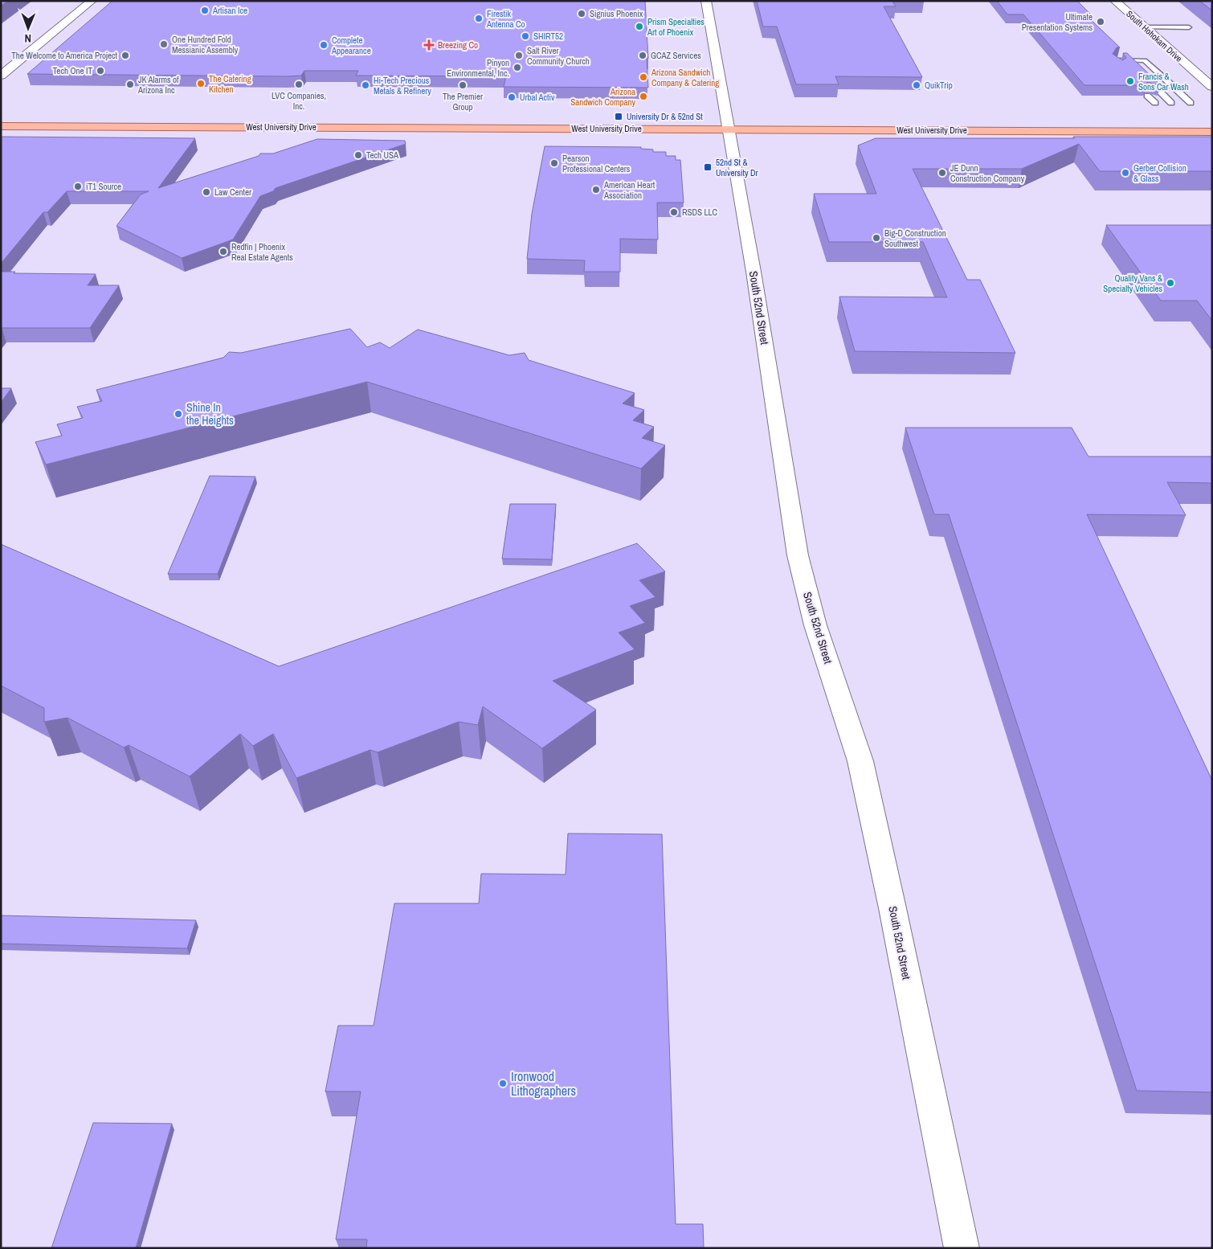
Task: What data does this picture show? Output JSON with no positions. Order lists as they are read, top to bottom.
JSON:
{
  "streets": {
    "main road": ["South Hohokam Drive", "West University Drive", "South 52nd Street"]
  },
  "crossings": [
    ["West University Drive", "South 52nd Street"]
  ],
  "places": {
    "other": [
      "Artisan Ice",
      "Signius Phoenix",
      "Firestik Antenna Co",
      "Ultimate Presentation Systems",
      "Prism Specialties Art of Phoenix",
      "SHIRT52",
      "One Hundred Fold Messianic Assembly",
      "Complete Appearance",
      "The Welcome to America Project",
      "Salt River Community Church",
      "GCAZ Services",
      "Pinyon Environmental, Inc.",
      "Tech One IT",
      "Arizona Sandwich Company & Catering",
      "Francis & Sons Car Wash",
      "The Catering Kitchen",
      "JK Alarms of Arizona Inc",
      "LVC Companies, Inc.",
      "Hi-Tech Precious Metals & Refinery",
      "The Premier Group",
      "QuikTrip",
      "Arizona Sandwich Company",
      "Urbal Activ",
      "Tech USA",
      "Pearson Professional Centers",
      "JE Dunn Construction Company",
      "Gerber Collision & Glass",
      "iT1 Source",
      "American Heart Association",
      "Law Center",
      "RSDS LLC",
      "Big-D Construction Southwest",
      "Redfin | Phoenix Real Estate Agents",
      "Quality Vans & Specialty Vehicles",
      "Shine In the Heights",
      "Ironwood Lithographers"
    ],
    "health": ["Breezing Co"],
    "transit": ["University Dr & 52nd St", "52nd St & University Dr"]
  },
  "north": "bottom"
}
